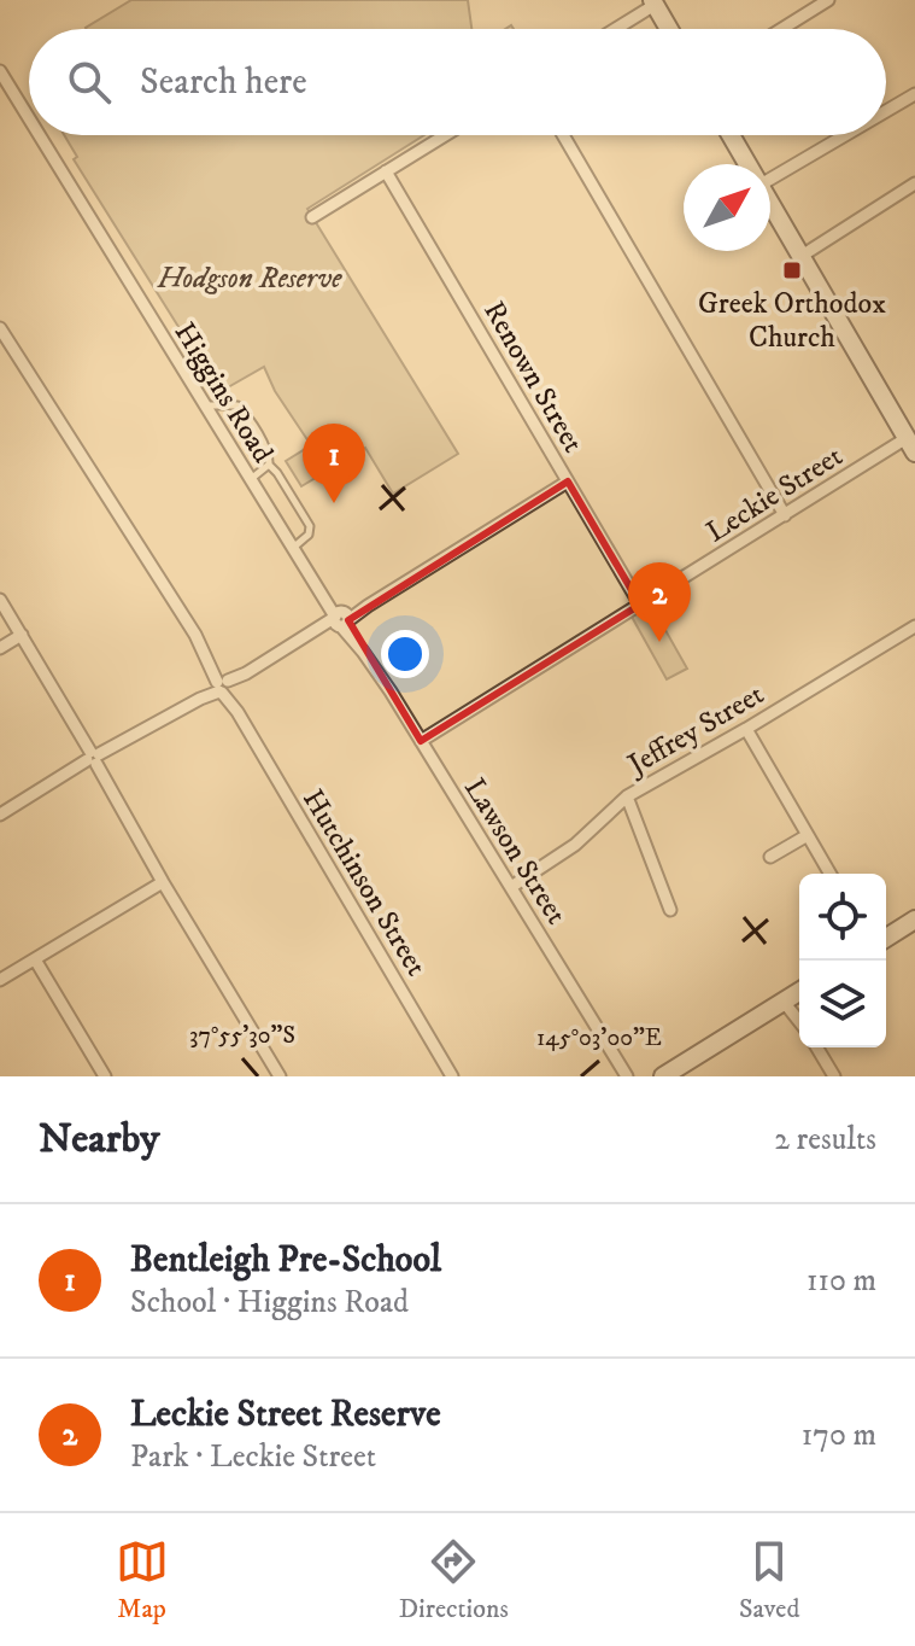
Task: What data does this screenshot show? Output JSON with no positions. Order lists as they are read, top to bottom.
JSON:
{
  "streets": {
    "street": [
      "Renown Street",
      "Higgins Road",
      "Leckie Street",
      "Jeffrey Street",
      "Lawson Street",
      "Hutchinson Street"
    ]
  },
  "crossings": [
    ["Renown Street", "Leckie Street"],
    ["Higgins Road", "Lawson Street"],
    ["Leckie Street", "Lawson Street"],
    ["Jeffrey Street", "Lawson Street"]
  ],
  "parks": ["Hodgson Reserve"],
  "places": {
    "transit": ["Greek Orthodox Church"]
  },
  "north": "top right",
  "page": {
    "search": "Search here",
    "pins": ["1", "2"],
    "heading": ["Nearby", "2 results"],
    "list": [
      {
        "mark": "1",
        "name": "Bentleigh Pre-School",
        "note": "School · Higgins Road",
        "value": "110 m"
      },
      {
        "mark": "2",
        "name": "Leckie Street Reserve",
        "note": "Park · Leckie Street",
        "value": "170 m"
      }
    ],
    "nav": ["Map", "Directions", "Saved"]
  },
  "coordinates": ["37°55'30\"S", "145°03'00\"E"]
}
